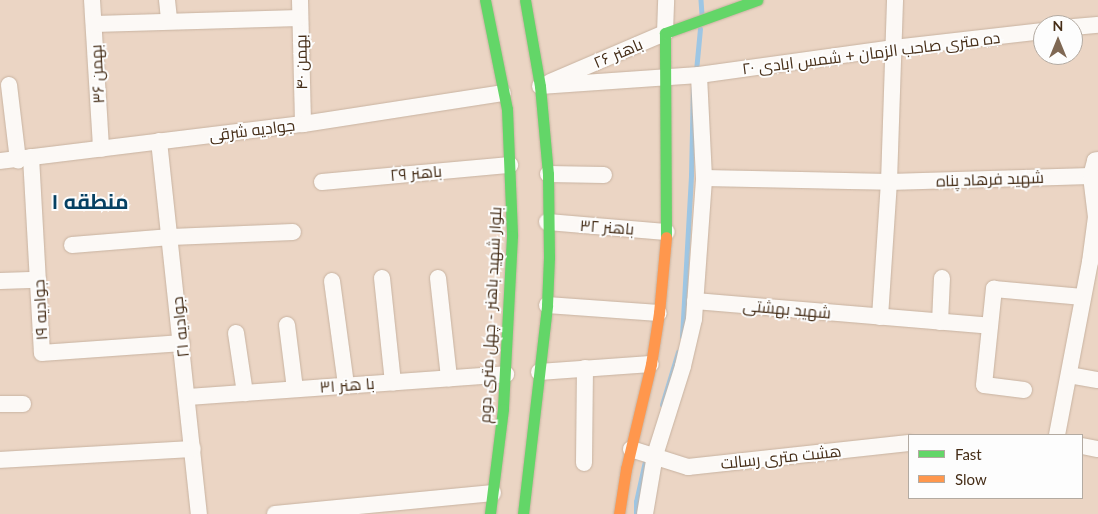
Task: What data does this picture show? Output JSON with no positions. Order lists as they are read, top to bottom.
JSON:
{
  "streets": {
    "street": [
      "باهنر ۲۶",
      "ده متری صاحب الزمان + شمس ابادی ۲۰",
      "بهمن ۴۰",
      "بهمن ۳۶",
      "جوادیه شرقی",
      "باهنر ۲۹",
      "شهید فرهاد پناه",
      "باهنر ۳۲",
      "شهید بهشتی",
      "جوادیه ۱۹",
      "بلوار شهید باهنر - چهل متری دوم",
      "جوادیه ۲۱",
      "با هنر ۳۱",
      "هشت متری رسالت"
    ]
  },
  "crossings": [
    ["باهنر ۲۶", "ده متری صاحب الزمان + شمس ابادی ۲۰"],
    ["بهمن ۴۰", "جوادیه شرقی"],
    ["بهمن ۳۶", "جوادیه شرقی"],
    ["جوادیه شرقی", "جوادیه ۱۹"],
    ["جوادیه شرقی", "بلوار شهید باهنر - چهل متری دوم"],
    ["جوادیه شرقی", "جوادیه ۲۱"],
    ["باهنر ۲۹", "بلوار شهید باهنر - چهل متری دوم"],
    ["جوادیه ۱۹", "جوادیه ۲۱"],
    ["بلوار شهید باهنر - چهل متری دوم", "با هنر ۳۱"],
    ["جوادیه ۲۱", "با هنر ۳۱"]
  ],
  "districts": ["منطقه ۱"],
  "legend": ["Fast", "Slow"],
  "north": "top"
}
